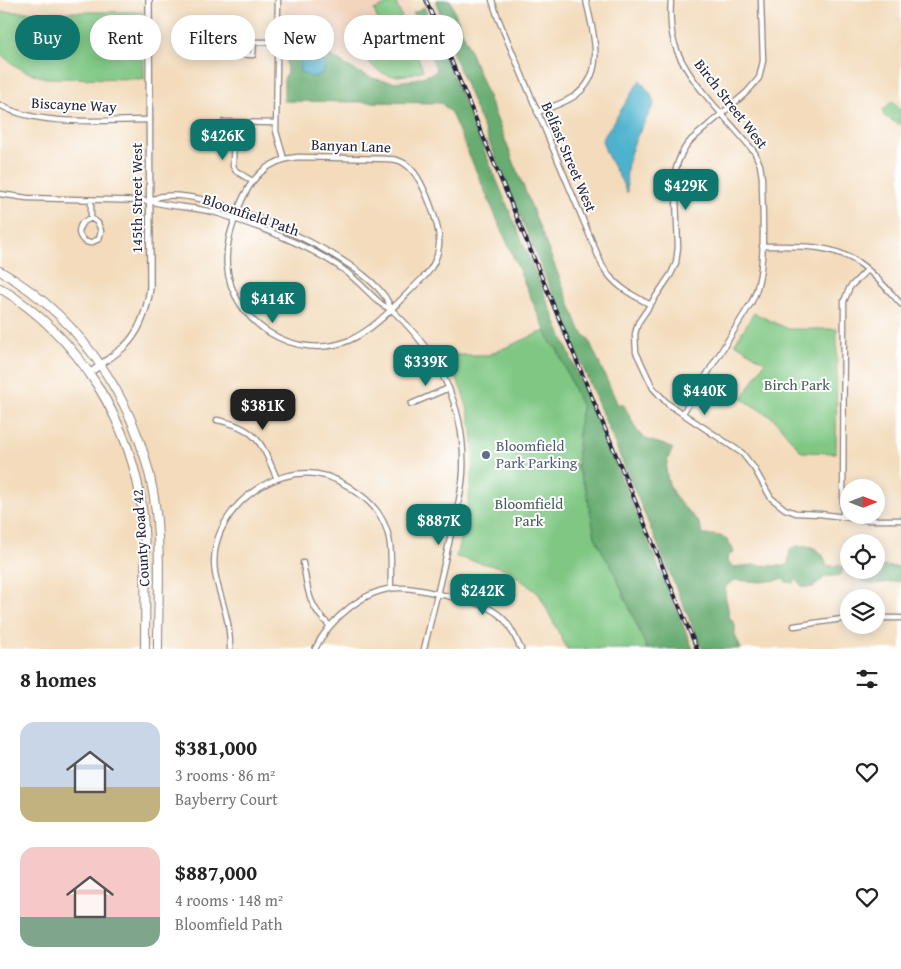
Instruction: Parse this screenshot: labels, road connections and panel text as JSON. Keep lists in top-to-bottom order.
{
  "streets": {
    "highway": ["County Road 42"],
    "street": [
      "Birch Street West",
      "Biscayne Way",
      "Banyan Lane",
      "Belfast Street West",
      "145th Street West",
      "Bloomfield Path"
    ]
  },
  "crossings": [
    ["Biscayne Way", "145th Street West"],
    ["Banyan Lane", "Bloomfield Path"],
    ["145th Street West", "Bloomfield Path"],
    ["145th Street West", "County Road 42"]
  ],
  "parks": ["Birch Park", "Bloomfield Park"],
  "places": ["Bloomfield Park Parking"],
  "north": "right",
  "page": {
    "chip": [
      "Buy",
      "Rent",
      "Filters",
      "New",
      "Apartment"
    ],
    "price": [
      "$426K",
      "$429K",
      "$414K",
      "$339K",
      "$440K",
      "$381K",
      "$887K",
      "$242K"
    ],
    "heading": "8 homes",
    "list": [
      {
        "name": "$381,000",
        "note": "3 rooms · 86 m² · Bayberry Court"
      },
      {
        "name": "$887,000",
        "note": "4 rooms · 148 m² · Bloomfield Path"
      }
    ]
  }
}
